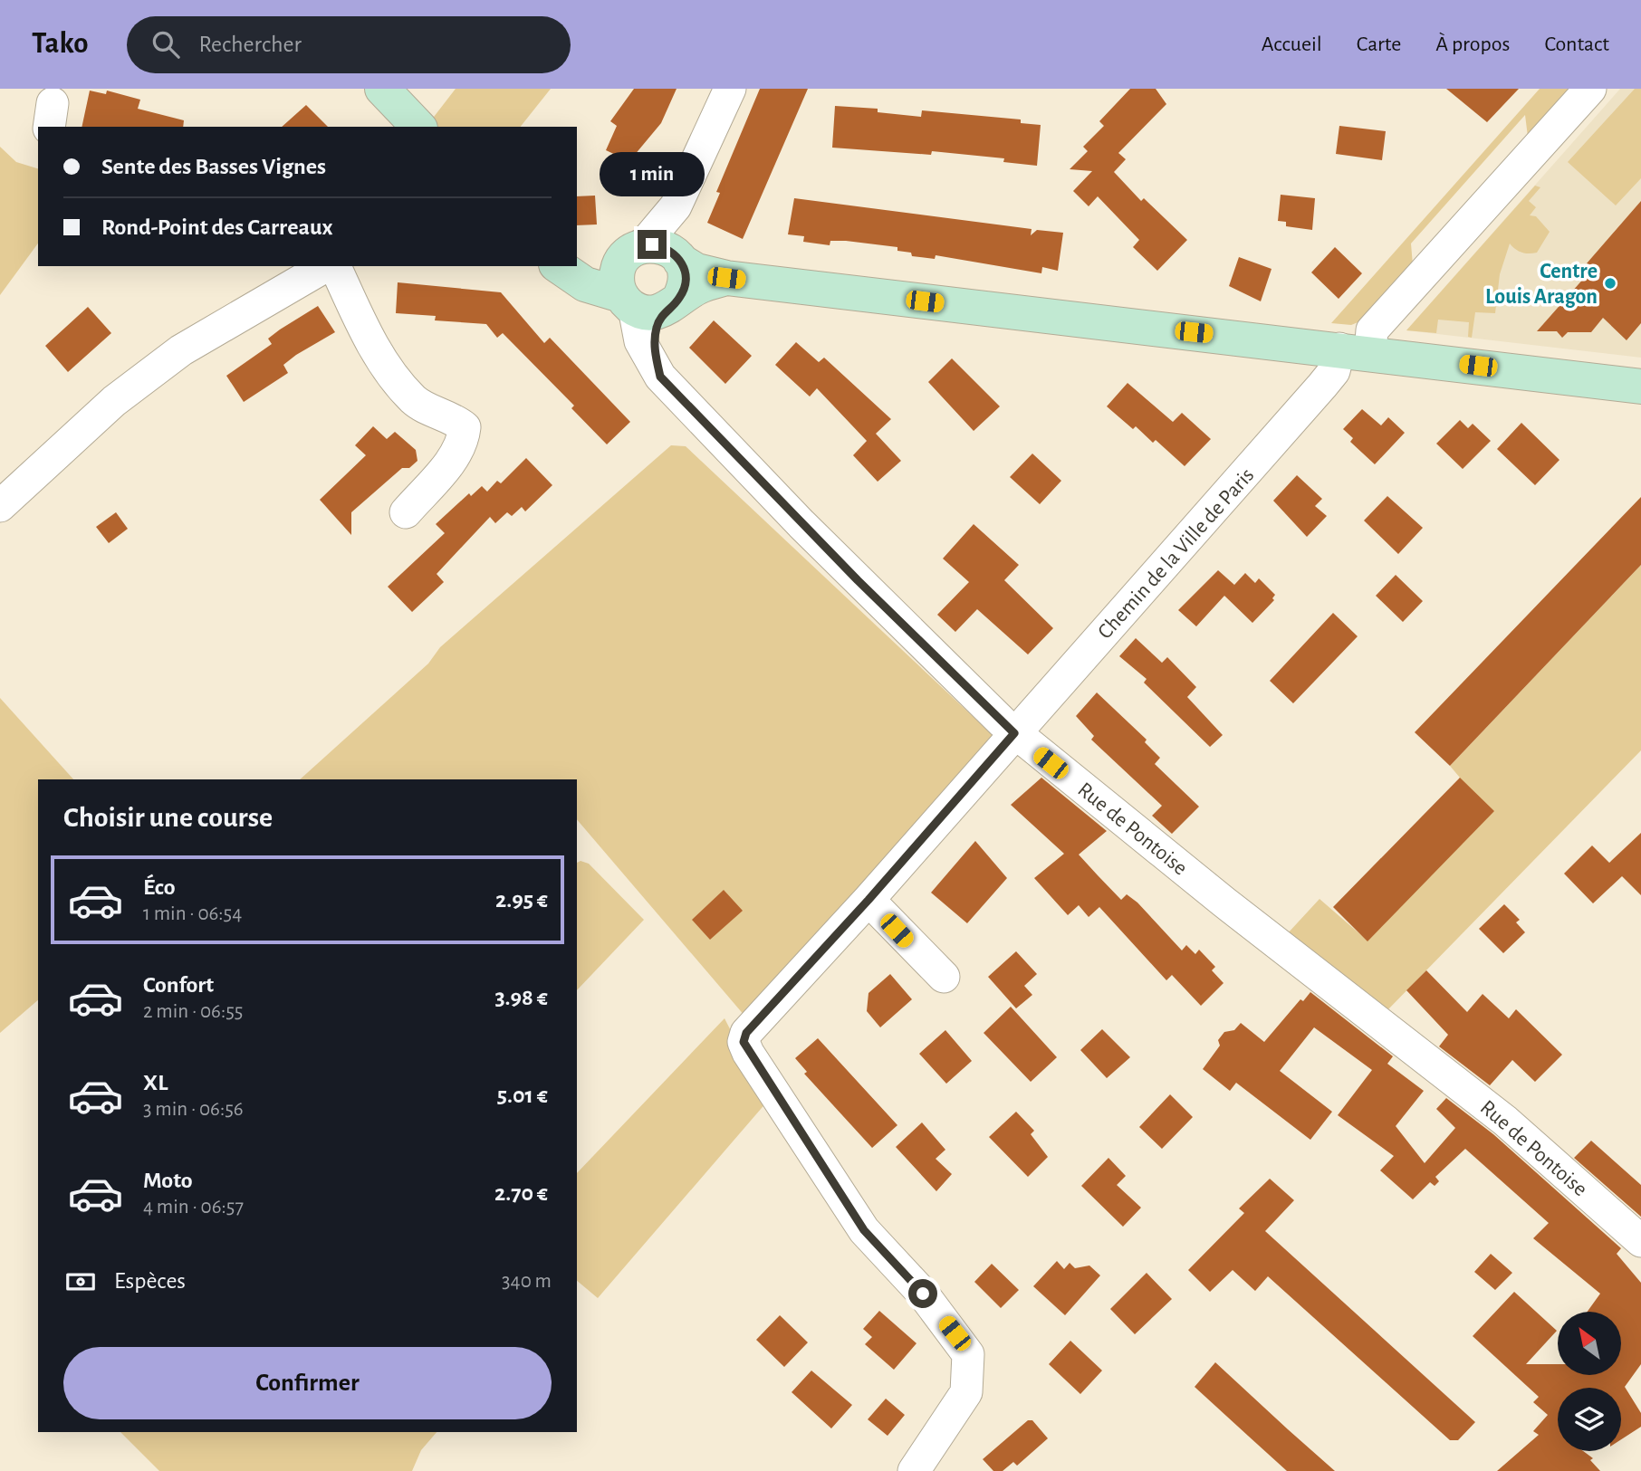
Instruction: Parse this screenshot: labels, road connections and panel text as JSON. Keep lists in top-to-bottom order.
{
  "streets": {
    "street": ["Chemin de la Ville de Paris", "Rue de Pontoise"]
  },
  "crossings": [
    ["Chemin de la Ville de Paris", "Rue de Pontoise"]
  ],
  "places": ["Centre Louis Aragon"],
  "north": "top left",
  "page": {
    "header": "Tako",
    "search": "Rechercher",
    "nav": [
      "Accueil",
      "Carte",
      "À propos",
      "Contact"
    ],
    "banner": ["Sente des Basses Vignes", "Rond-Point des Carreaux"],
    "bubble": "1 min",
    "heading": "Choisir une course",
    "list": [
      {
        "name": "Éco",
        "note": "1 min · 06:54",
        "value": "2.95 €"
      },
      {
        "name": "Confort",
        "note": "2 min · 06:55",
        "value": "3.98 €"
      },
      {
        "name": "XL",
        "note": "3 min · 06:56",
        "value": "5.01 €"
      },
      {
        "name": "Moto",
        "note": "4 min · 06:57",
        "value": "2.70 €"
      }
    ],
    "pay": ["Espèces", "340 m"],
    "buttons": "Confirmer"
  }
}
